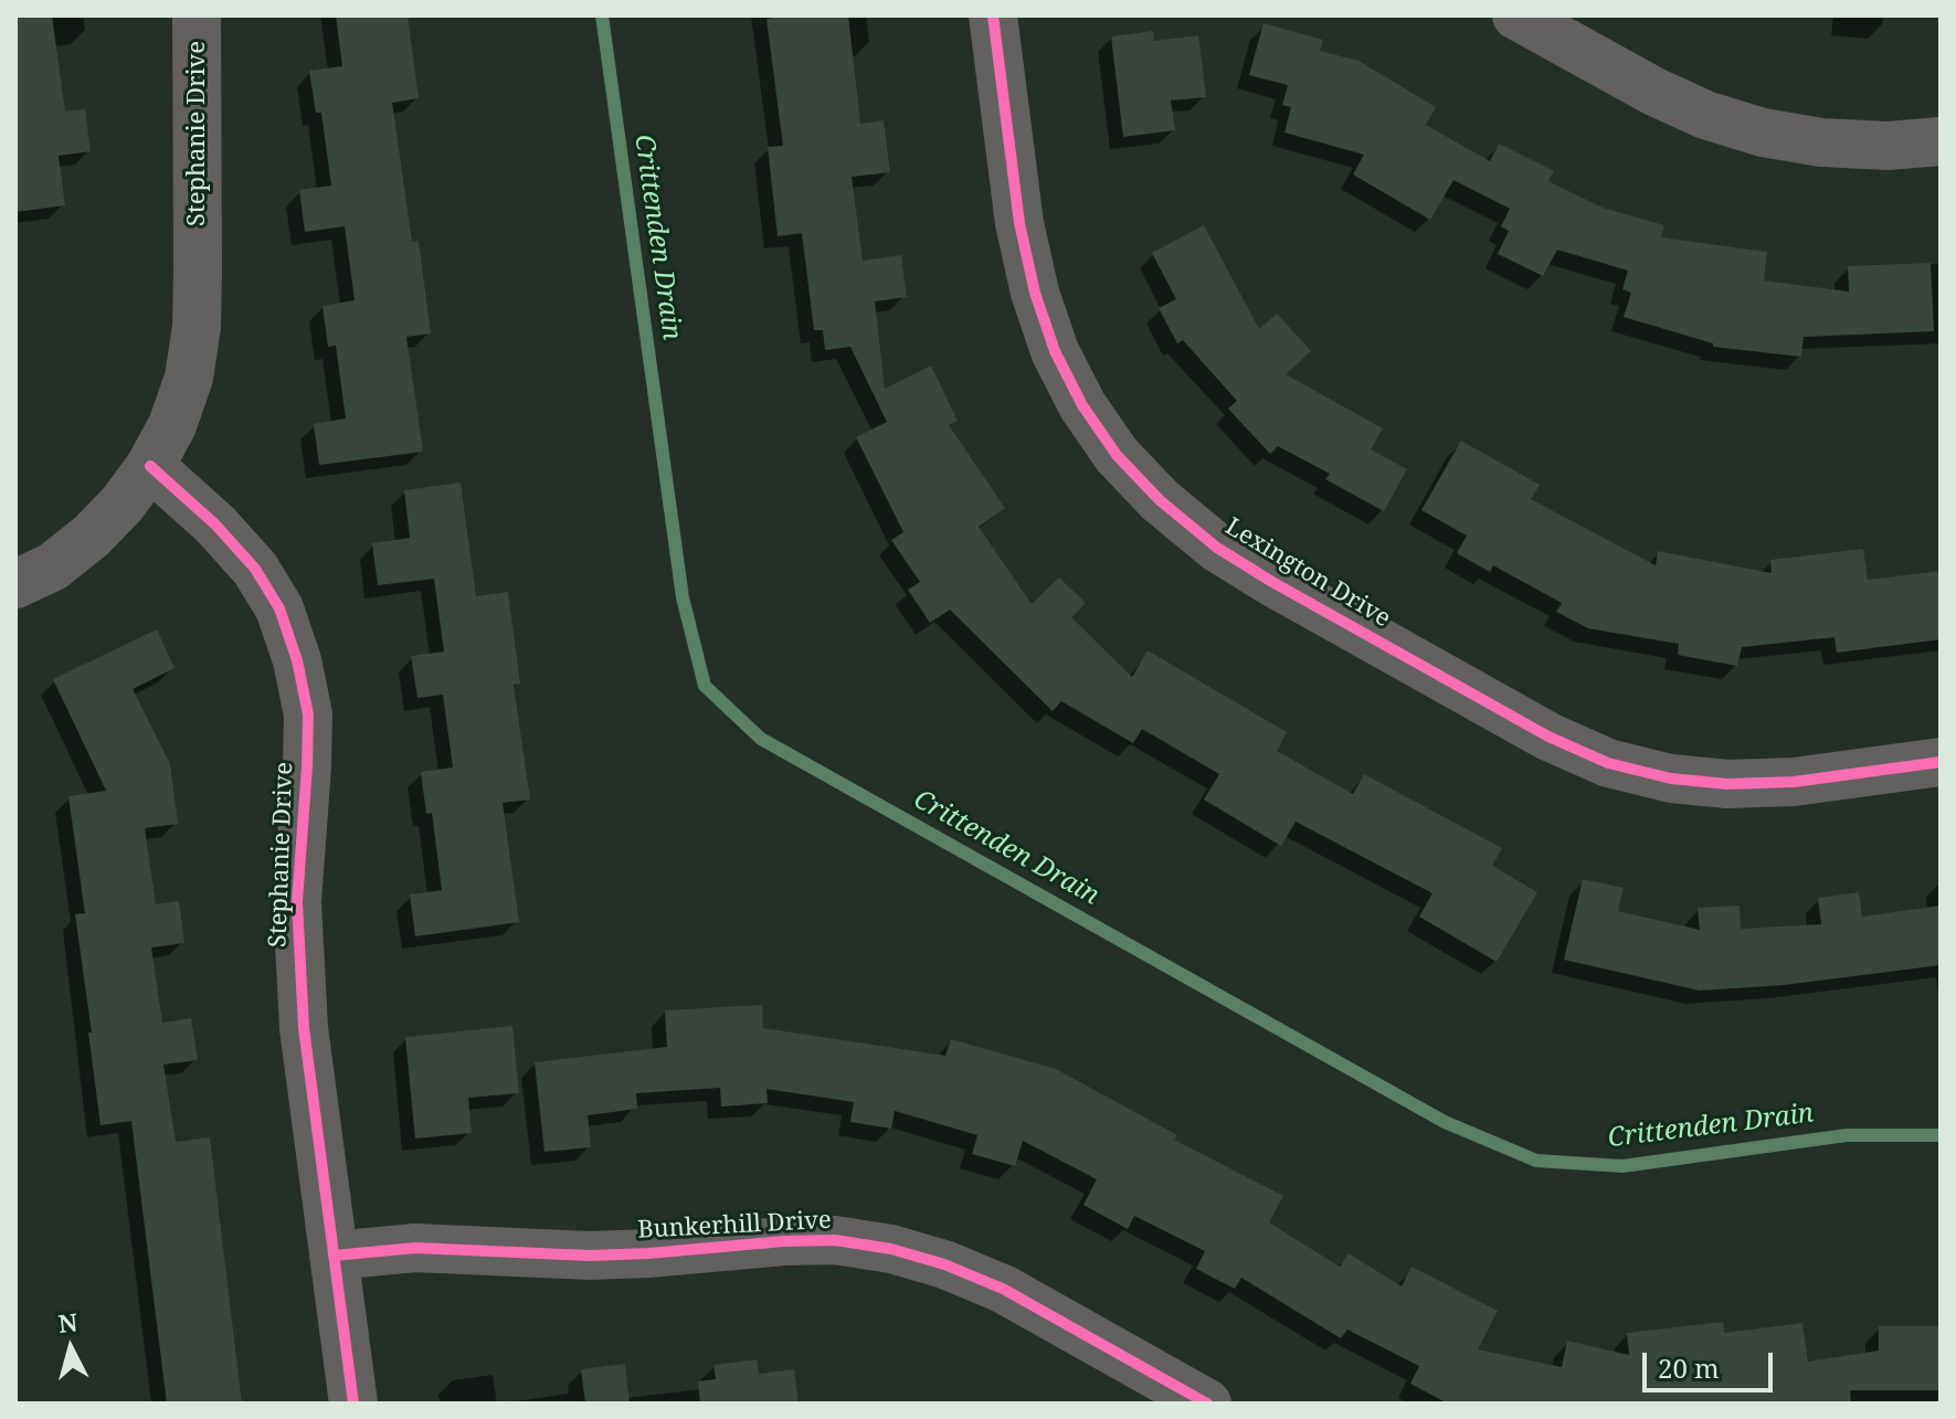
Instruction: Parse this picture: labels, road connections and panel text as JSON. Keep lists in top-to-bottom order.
{
  "streets": {
    "street": ["Stephanie Drive", "Lexington Drive", "Bunkerhill Drive"]
  },
  "crossings": [
    ["Stephanie Drive", "Bunkerhill Drive"]
  ],
  "water": ["Crittenden Drain"],
  "scale_bar": "20 m",
  "north": "top"
}
